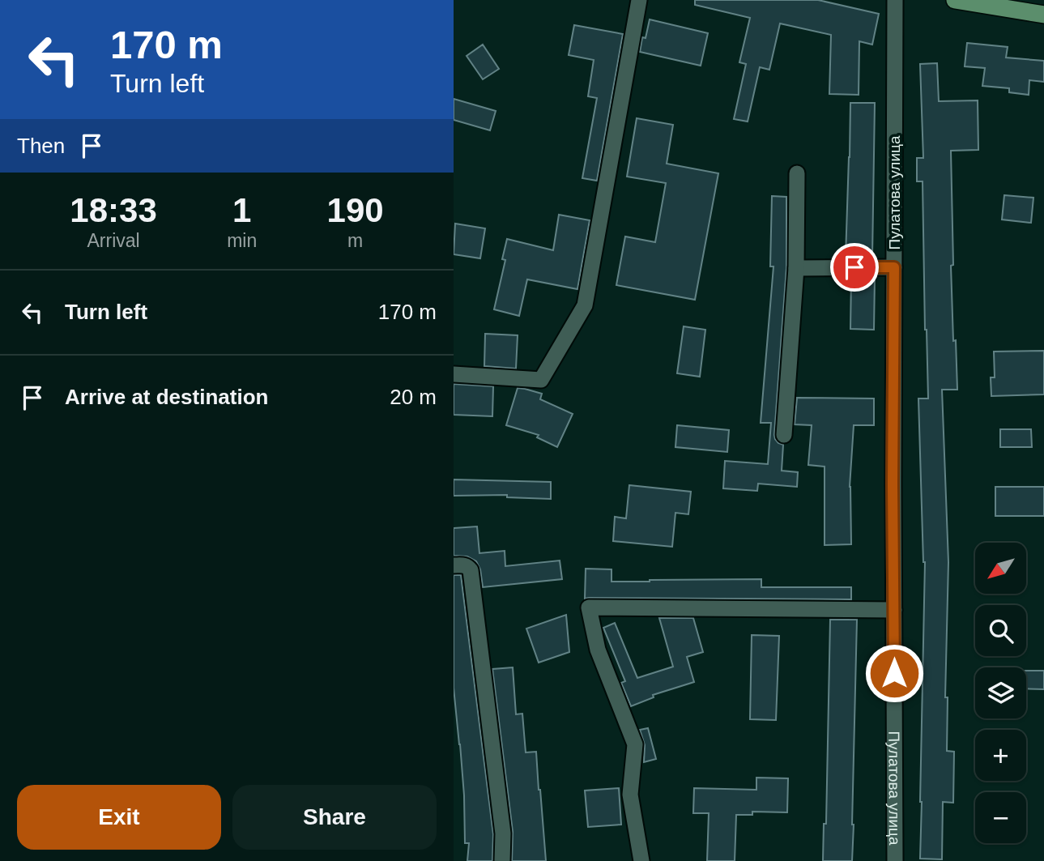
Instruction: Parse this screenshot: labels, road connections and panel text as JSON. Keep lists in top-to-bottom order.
{
  "streets": {
    "street": ["Пулатова улица"]
  },
  "north": "bottom left",
  "page": {
    "turn": ["170 m", "Turn left"],
    "then": "Then",
    "eta": [
      "18:33",
      "Arrival",
      "1",
      "min",
      "190",
      "m"
    ],
    "list": [
      {
        "name": "Turn left",
        "value": "170 m"
      },
      {
        "name": "Arrive at destination",
        "value": "20 m"
      }
    ],
    "map_buttons": ["+", "−"],
    "buttons": ["Exit", "Share"]
  }
}
